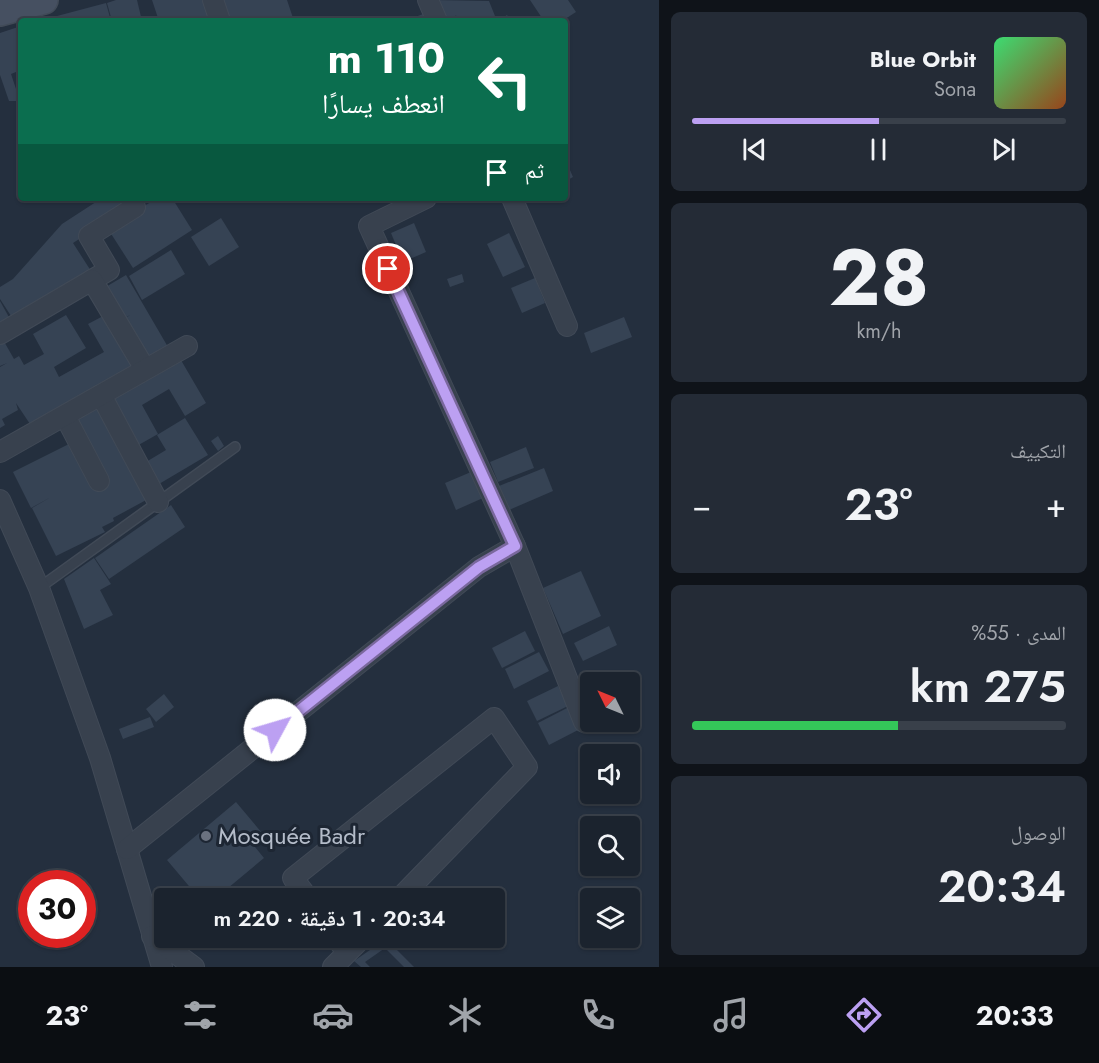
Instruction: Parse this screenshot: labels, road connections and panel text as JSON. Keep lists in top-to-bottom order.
{
  "places": ["Mosquée Badr"],
  "north": "top left",
  "page": {
    "turn": ["110 m", "انعطف يسارًا"],
    "song": ["Blue Orbit", "Sona"],
    "then": "ثم",
    "tile": [
      ["28", "km/h"],
      "التكييف",
      ["المدى · 55%", "275 km"],
      ["الوصول", "20:34"]
    ],
    "heat": ["−", "23°", "+"],
    "limit": "30",
    "trip": "20:34 · 1 دقيقة · 220 m",
    "tabs": ["20:33", "23°"]
  }
}
